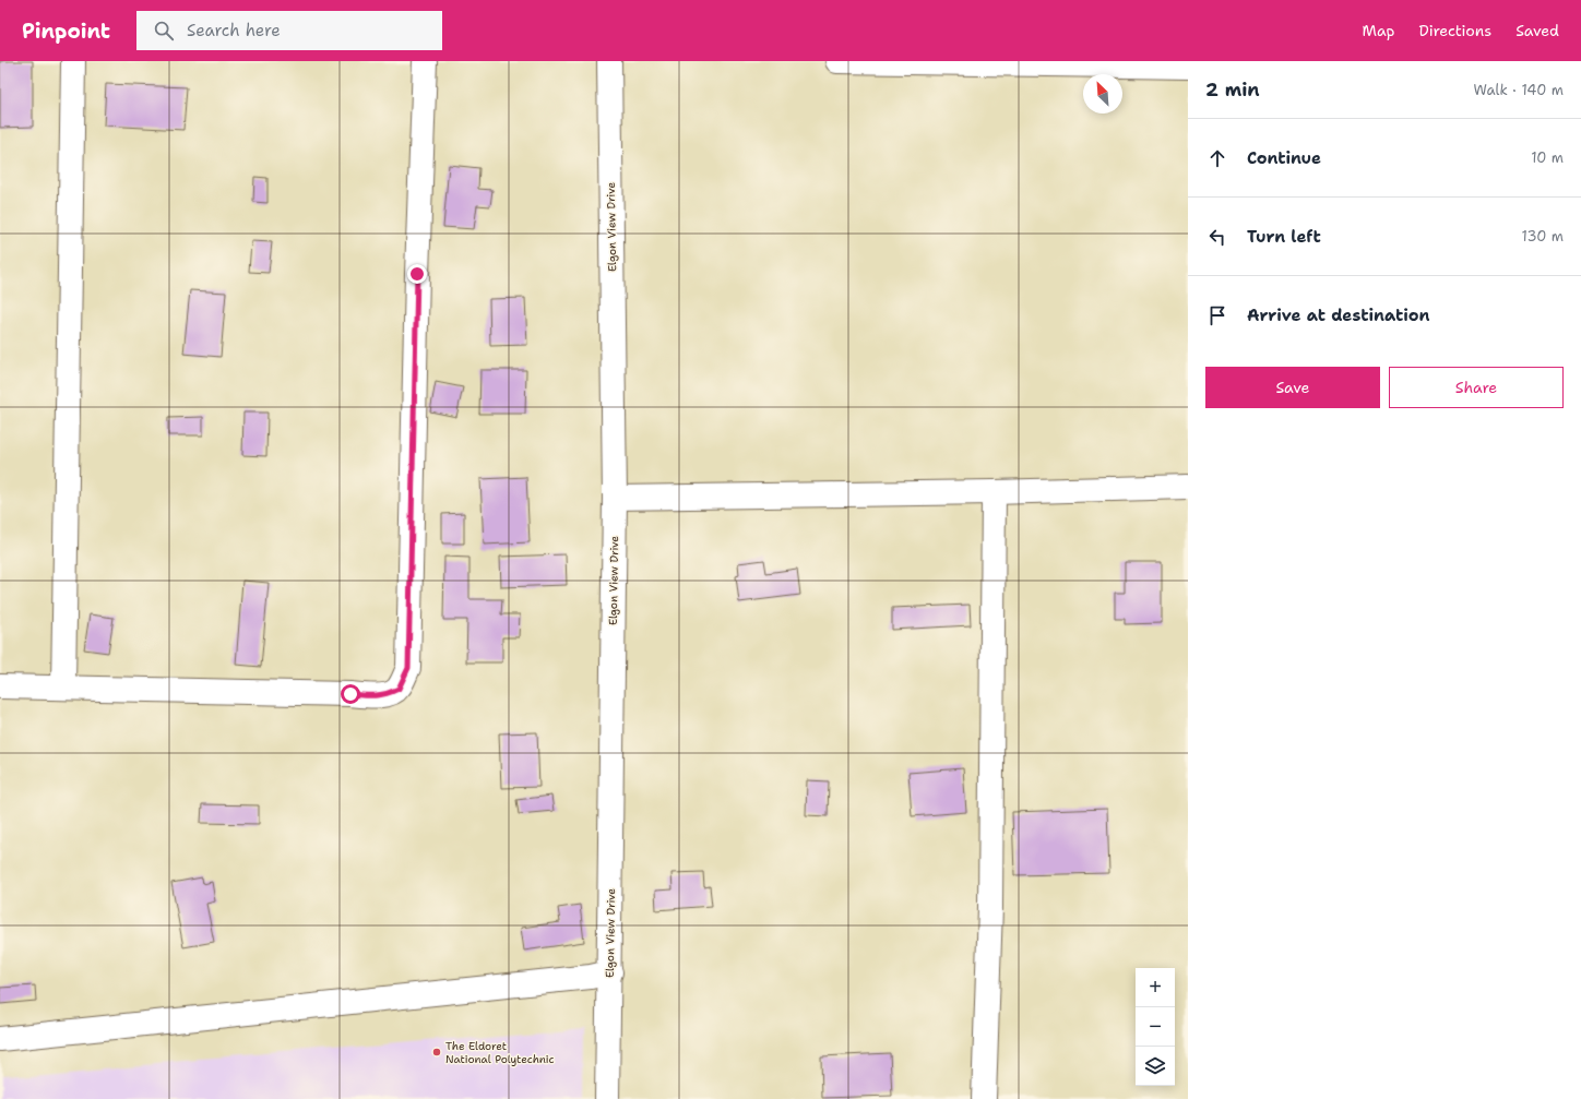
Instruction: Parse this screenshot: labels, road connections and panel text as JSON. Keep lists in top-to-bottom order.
{
  "streets": {
    "street": ["Elgon View Drive"]
  },
  "places": ["The Eldoret National Polytechnic"],
  "north": "top left",
  "page": {
    "header": "Pinpoint",
    "search": "Search here",
    "nav": ["Map", "Directions", "Saved"],
    "heading": ["2 min", "Walk · 140 m"],
    "list": [
      ["Continue", "10 m"],
      ["Turn left", "130 m"],
      "Arrive at destination"
    ],
    "buttons": ["Save", "Share"],
    "map_buttons": ["+", "−"]
  }
}
